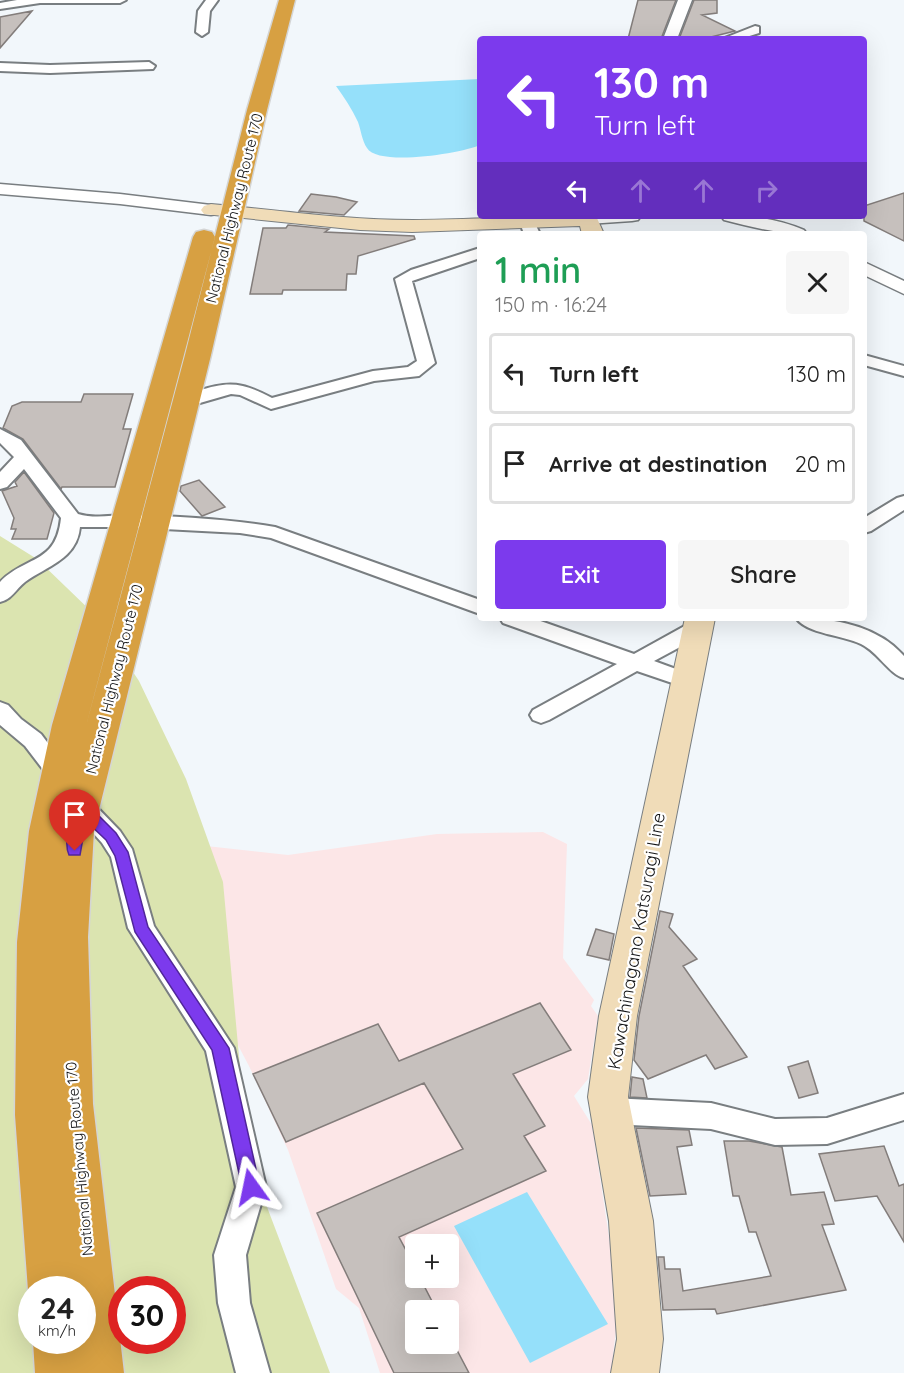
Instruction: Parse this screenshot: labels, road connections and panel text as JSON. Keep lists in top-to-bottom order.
{
  "streets": {
    "highway": ["National Highway Route 170"],
    "main road": ["Kawachinagano Katsuragi Line"]
  },
  "page": {
    "turn": ["130 m", "Turn left"],
    "heading": ["1 min", "150 m · 16:24"],
    "list": [
      {
        "name": "Turn left",
        "value": "130 m"
      },
      {
        "name": "Arrive at destination",
        "value": "20 m"
      }
    ],
    "buttons": ["Exit", "Share"],
    "map_buttons": ["+", "−"],
    "speed": "24 km/h",
    "limit": "30"
  }
}
